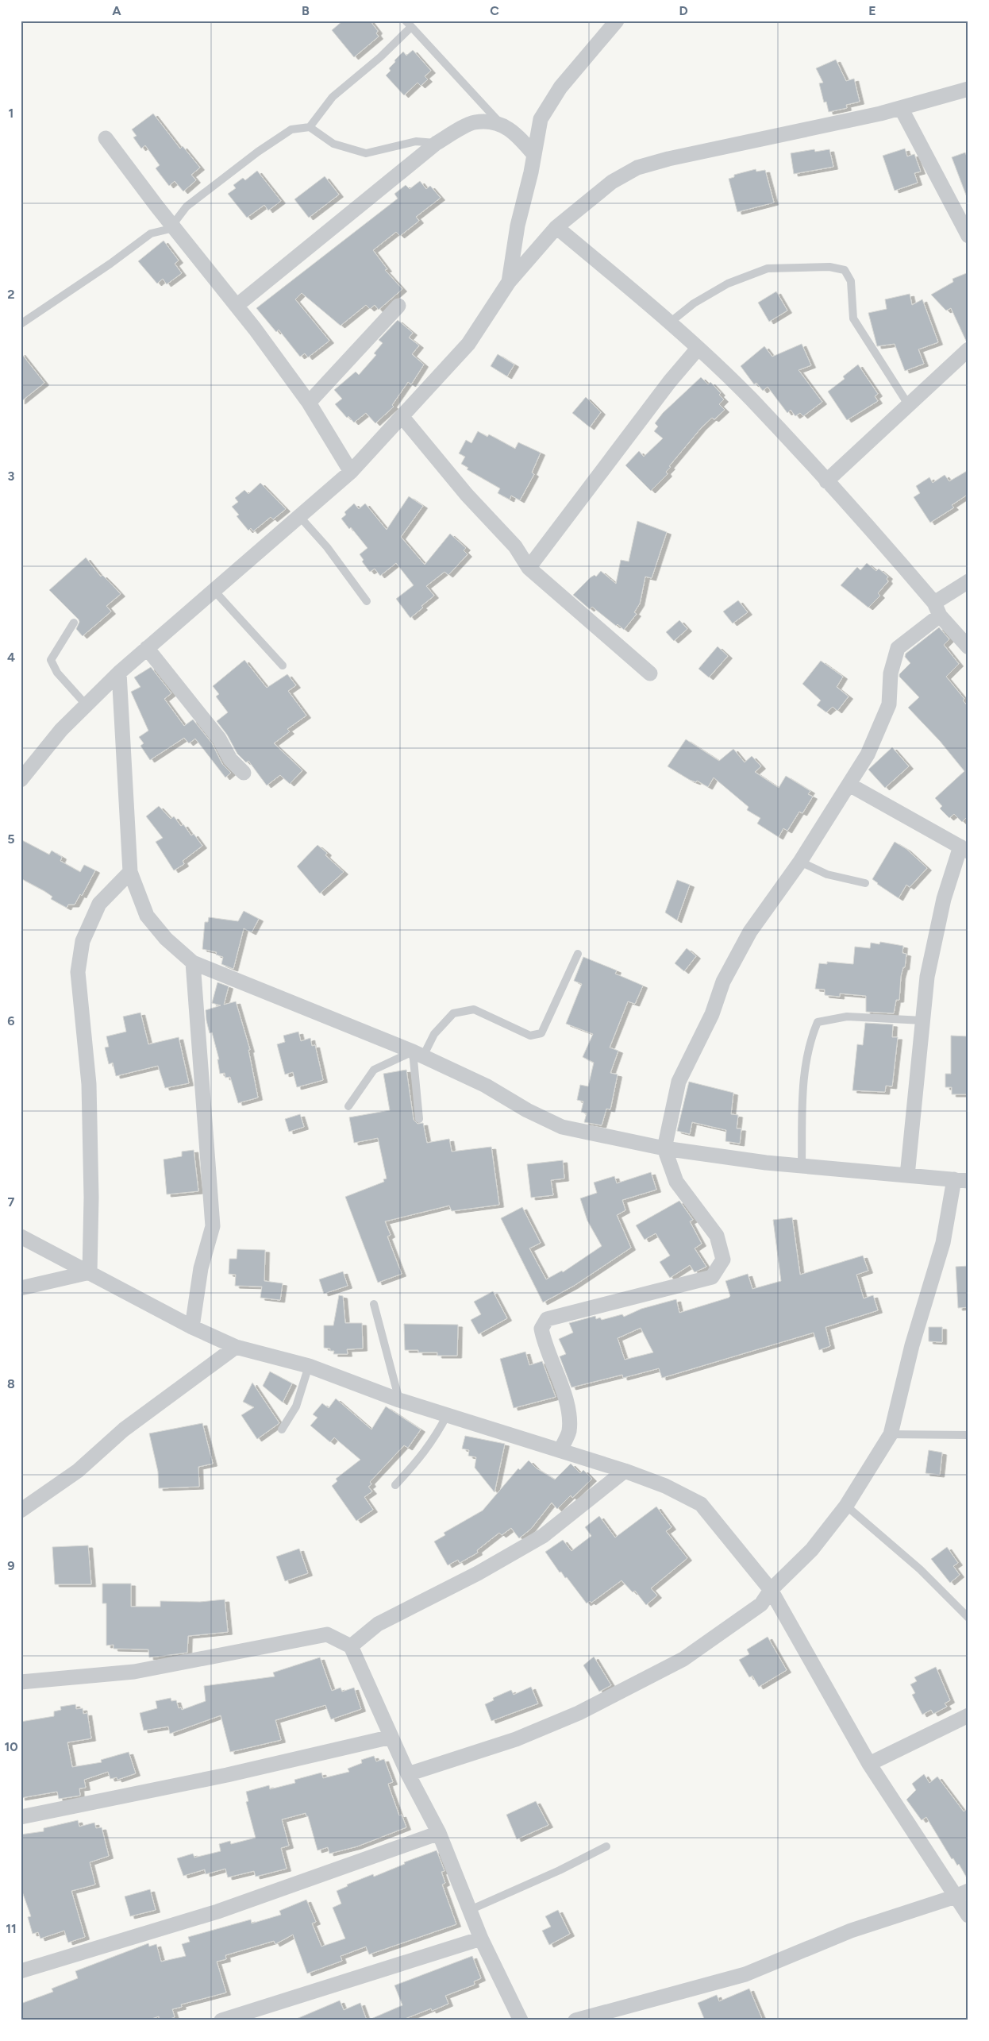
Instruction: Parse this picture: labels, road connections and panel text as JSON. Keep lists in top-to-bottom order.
{
  "grid": {
    "columns": [
      "A",
      "B",
      "C",
      "D",
      "E"
    ],
    "rows": [
      "1",
      "2",
      "3",
      "4",
      "5",
      "6",
      "7",
      "8",
      "9",
      "10",
      "11"
    ]
  }
}
